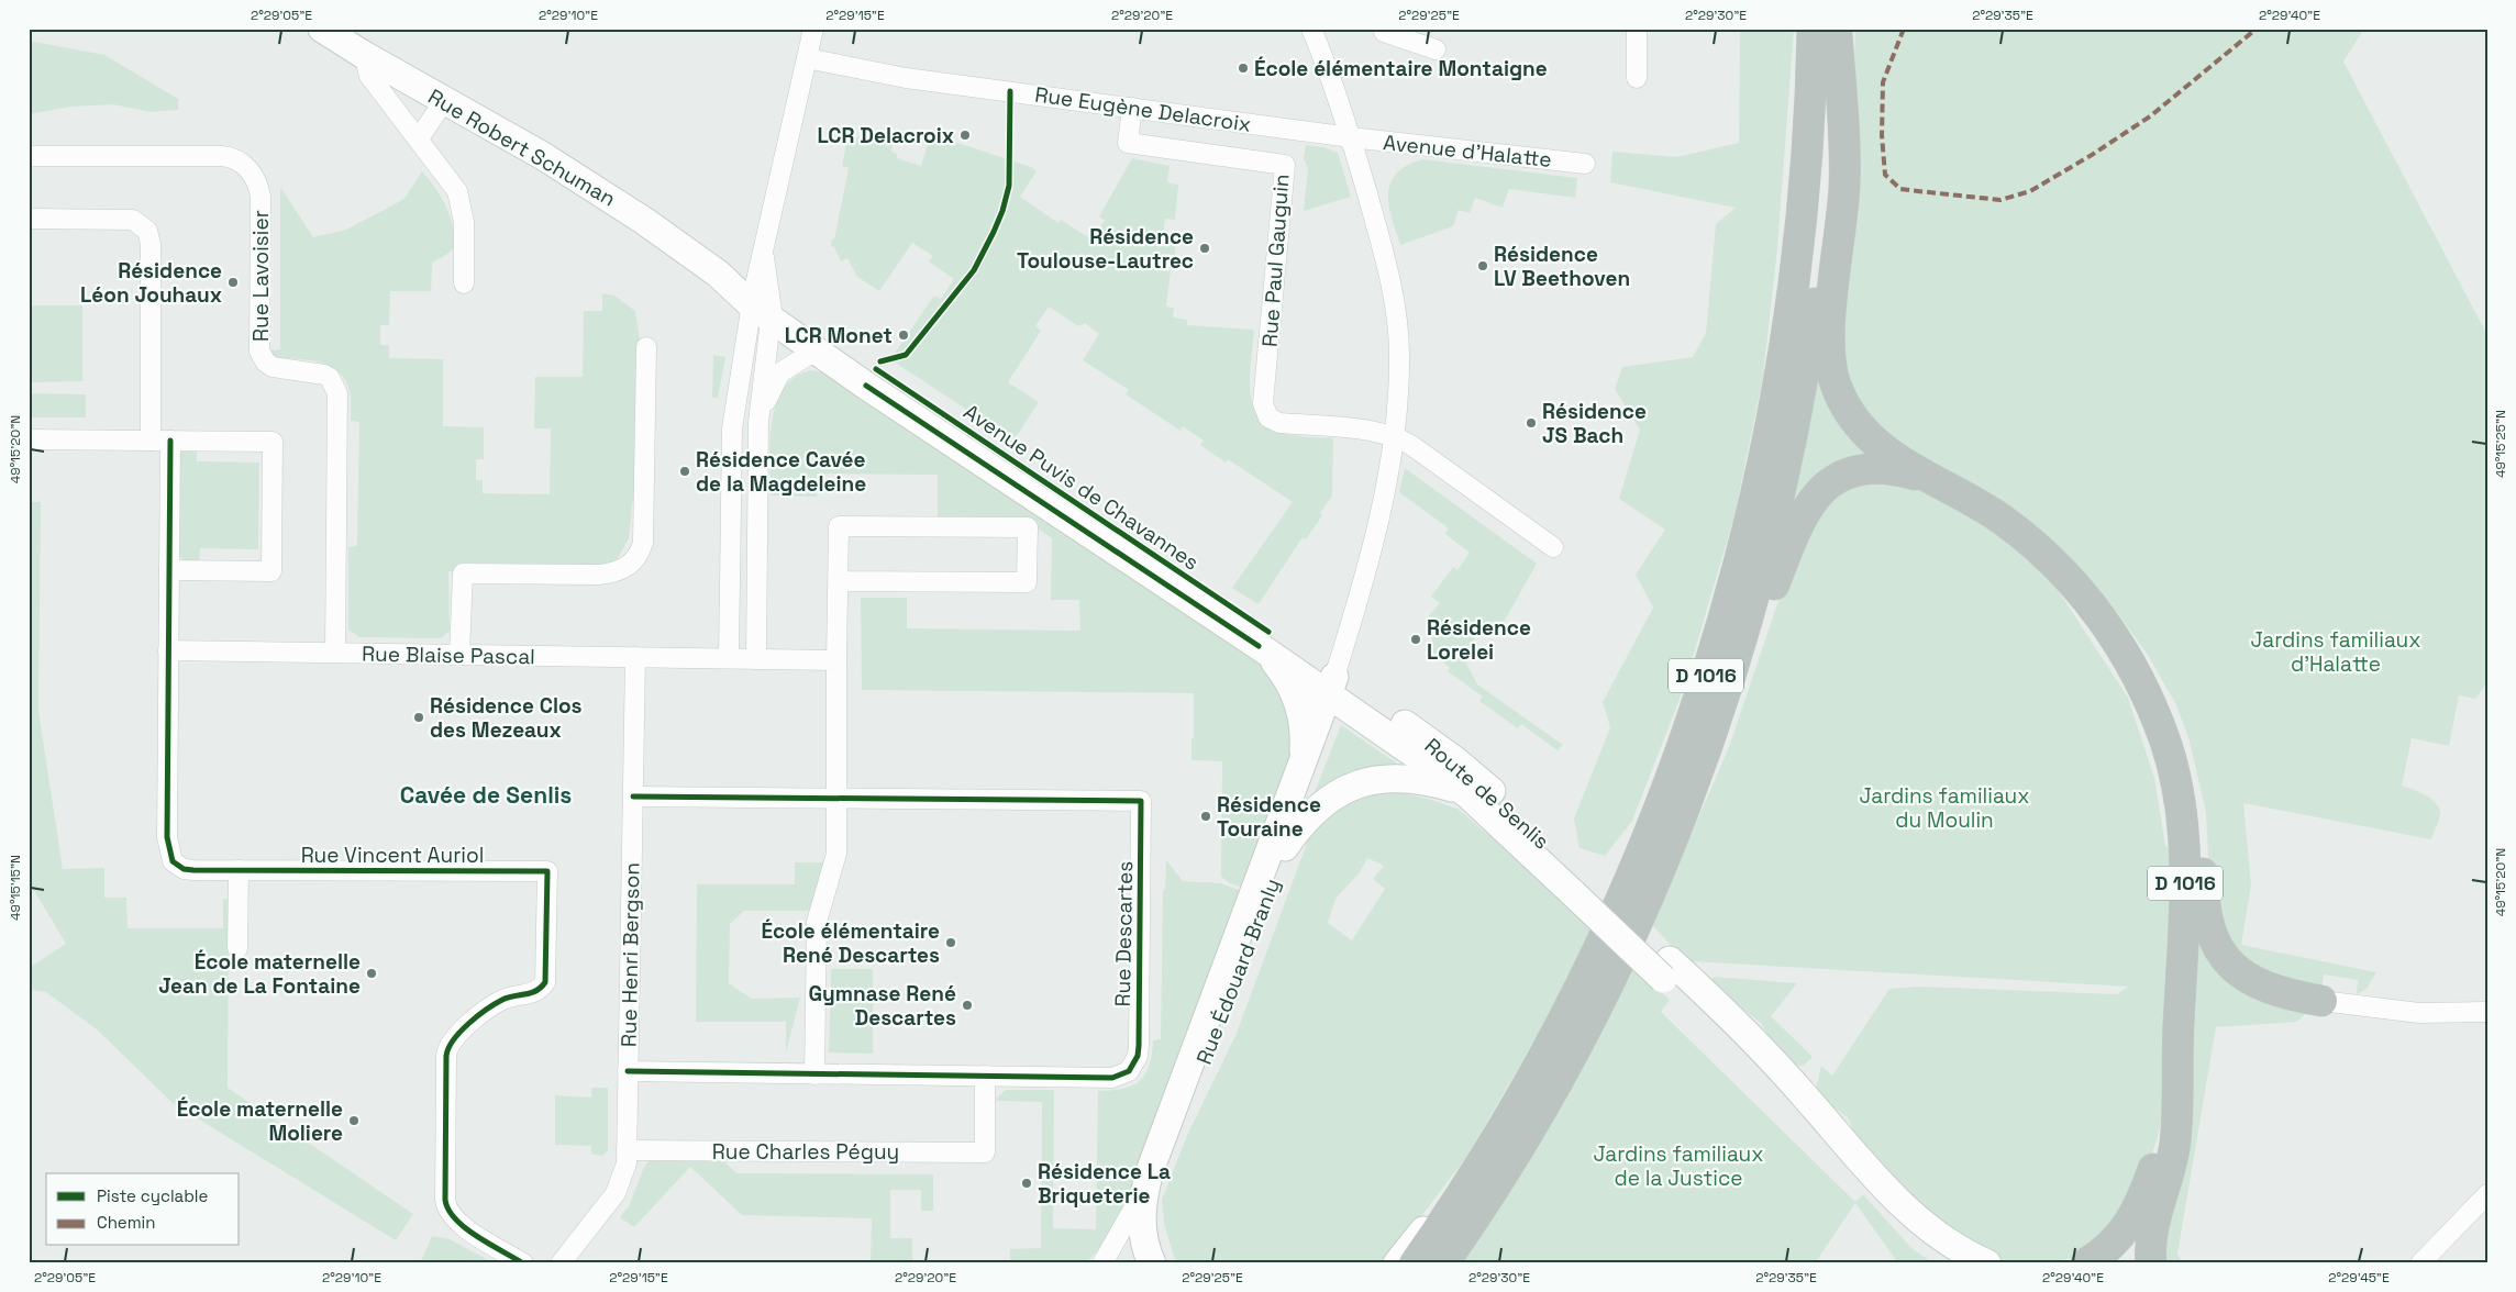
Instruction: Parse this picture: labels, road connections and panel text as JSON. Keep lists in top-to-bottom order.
{
  "streets": {
    "highway": ["D 1016"],
    "main road": [
      "Rue Robert Schuman",
      "Avenue Puvis de Chavannes",
      "Route de Senlis",
      "Rue Édouard Branly"
    ],
    "street": [
      "Rue Eugène Delacroix",
      "Avenue d'Halatte",
      "Rue Paul Gauguin",
      "Rue Lavoisier",
      "Rue Blaise Pascal",
      "Rue Vincent Auriol",
      "Rue Descartes",
      "Rue Henri Bergson",
      "Rue Charles Péguy"
    ]
  },
  "crossings": [
    ["Rue Eugène Delacroix", "Avenue d'Halatte"],
    ["Rue Eugène Delacroix", "Rue Paul Gauguin"],
    ["Rue Robert Schuman", "Avenue Puvis de Chavannes"],
    ["Rue Lavoisier", "Rue Blaise Pascal"],
    ["Avenue Puvis de Chavannes", "Route de Senlis"],
    ["Avenue Puvis de Chavannes", "Rue Édouard Branly"],
    ["Rue Blaise Pascal", "Rue Vincent Auriol"],
    ["Rue Blaise Pascal", "Rue Henri Bergson"],
    ["Route de Senlis", "Rue Édouard Branly"],
    ["Rue Descartes", "Rue Henri Bergson"],
    ["Rue Descartes", "Rue Charles Péguy"],
    ["Rue Henri Bergson", "Rue Charles Péguy"]
  ],
  "districts": ["Cavée de Senlis"],
  "parks": ["Jardins familiaux d’Halatte", "Jardins familiaux du Moulin", "Jardins familiaux de la Justice"],
  "places": [
    "École élémentaire Montaigne",
    "LCR Delacroix",
    "Résidence Toulouse-Lautrec",
    "Résidence LV Beethoven",
    "Résidence Léon Jouhaux",
    "LCR Monet",
    "Résidence JS Bach",
    "Résidence Cavée de la Magdeleine",
    "Résidence Lorelei",
    "Résidence Clos des Mezeaux",
    "Résidence Touraine",
    "École élémentaire René Descartes",
    "École maternelle Jean de La Fontaine",
    "Gymnase René Descartes",
    "École maternelle Moliere",
    "Résidence La Briqueterie"
  ],
  "legend": ["Piste cyclable", "Chemin"],
  "coordinates": [
    "2°29'05\"E",
    "2°29'10\"E",
    "2°29'15\"E",
    "2°29'20\"E",
    "2°29'25\"E",
    "2°29'30\"E",
    "2°29'35\"E",
    "2°29'40\"E",
    "49°15'25\"N",
    "49°15'20\"N",
    "49°15'15\"N",
    "2°29'45\"E"
  ]
}
